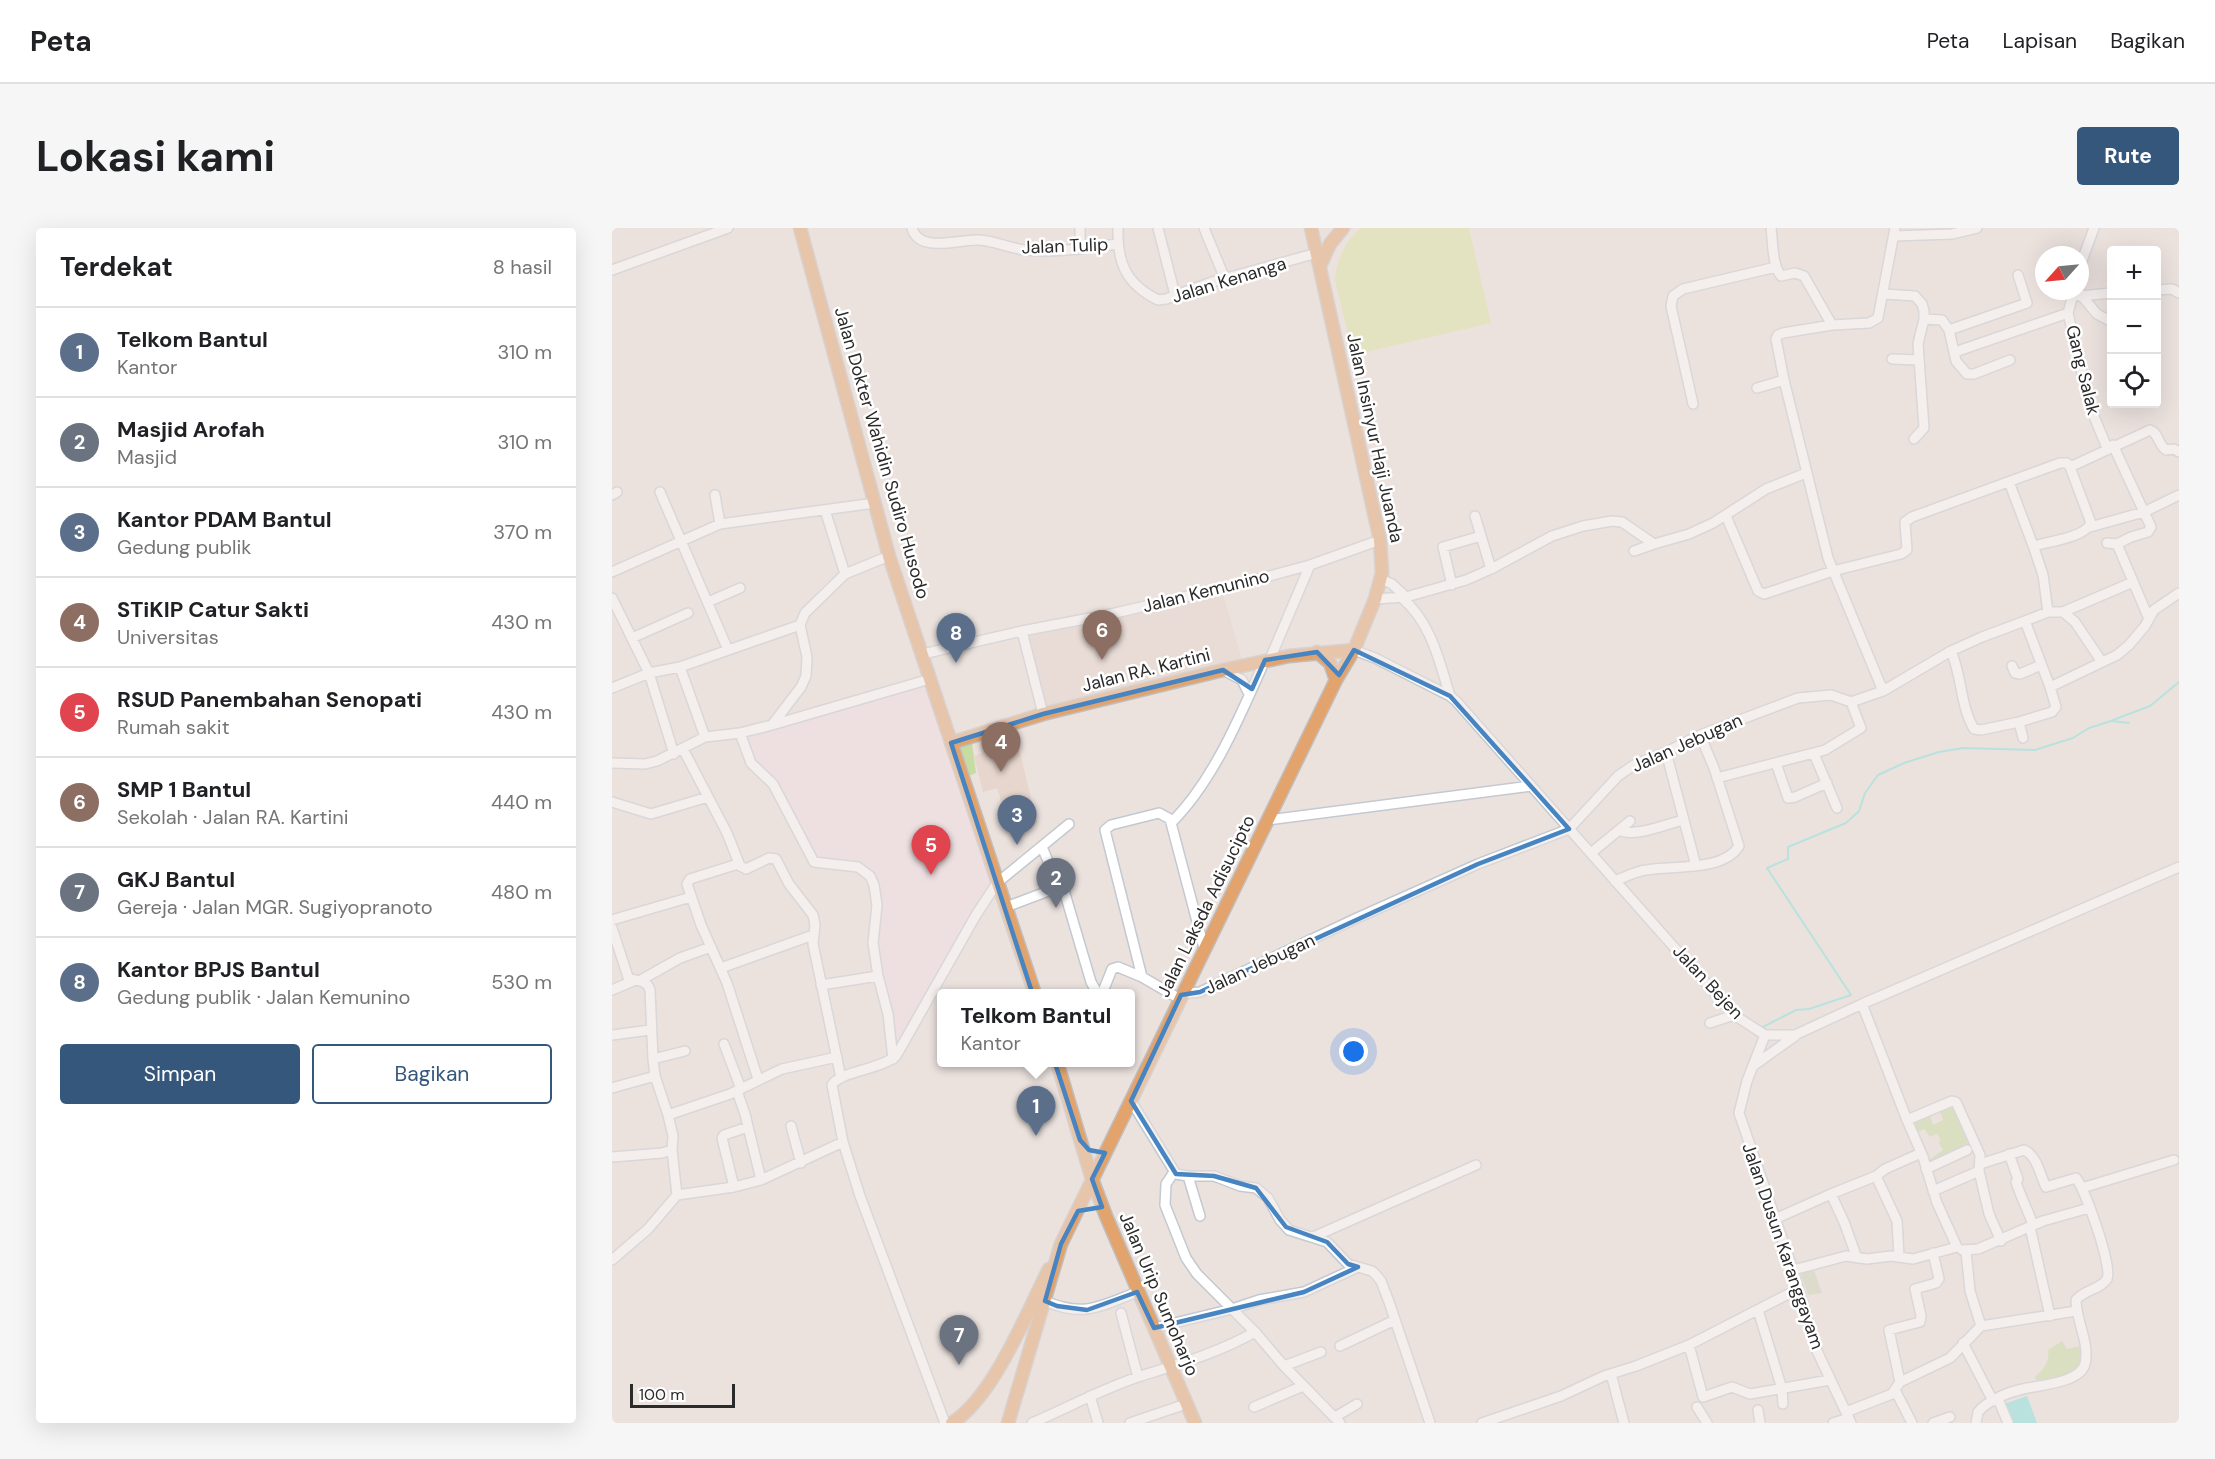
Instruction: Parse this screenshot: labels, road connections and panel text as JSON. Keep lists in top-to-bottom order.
{
  "streets": {
    "main road": [
      "Jalan Insinyur Haji Juanda",
      "Jalan Dokter Wahidin Sudiro Husodo",
      "Jalan RA. Kartini",
      "Jalan Laksda Adisucipto",
      "Jalan Urip Sumoharjo"
    ],
    "street": [
      "Jalan Tulip",
      "Jalan Kenanga",
      "Gang Salak",
      "Jalan Kemunino",
      "Jalan Jebugan",
      "Jalan Bejen",
      "Jalan Dusun Karanggayam"
    ]
  },
  "crossings": [
    ["Jalan Tulip", "Jalan Kenanga"],
    ["Jalan Kenanga", "Jalan Insinyur Haji Juanda"],
    ["Jalan Insinyur Haji Juanda", "Jalan Kemunino"],
    ["Jalan Insinyur Haji Juanda", "Jalan RA. Kartini"],
    ["Jalan Insinyur Haji Juanda", "Jalan Laksda Adisucipto"],
    ["Jalan Insinyur Haji Juanda", "Jalan Bejen"],
    ["Jalan Dokter Wahidin Sudiro Husodo", "Jalan Kemunino"],
    ["Jalan Dokter Wahidin Sudiro Husodo", "Jalan RA. Kartini"],
    ["Jalan RA. Kartini", "Jalan Laksda Adisucipto"],
    ["Jalan RA. Kartini", "Jalan Bejen"],
    ["Jalan Jebugan", "Jalan Laksda Adisucipto"],
    ["Jalan Jebugan", "Jalan Bejen"],
    ["Jalan Laksda Adisucipto", "Jalan Bejen"],
    ["Jalan Laksda Adisucipto", "Jalan Urip Sumoharjo"],
    ["Jalan Bejen", "Jalan Dusun Karanggayam"]
  ],
  "scale_bar": "100 m",
  "north": "bottom left",
  "page": {
    "header": "Peta",
    "nav": ["Peta", "Lapisan", "Bagikan"],
    "buttons": [
      "Rute",
      ["Simpan", "Bagikan"]
    ],
    "title": "Lokasi kami",
    "heading": ["Terdekat", "8 hasil"],
    "map_buttons": ["+", "−"],
    "list": [
      {
        "mark": "1",
        "name": "Telkom Bantul",
        "note": "Kantor",
        "value": "310 m"
      },
      {
        "mark": "2",
        "name": "Masjid Arofah",
        "note": "Masjid",
        "value": "310 m"
      },
      {
        "mark": "3",
        "name": "Kantor PDAM Bantul",
        "note": "Gedung publik",
        "value": "370 m"
      },
      {
        "mark": "4",
        "name": "STiKIP Catur Sakti",
        "note": "Universitas",
        "value": "430 m"
      },
      {
        "mark": "5",
        "name": "RSUD Panembahan Senopati",
        "note": "Rumah sakit",
        "value": "430 m"
      },
      {
        "mark": "6",
        "name": "SMP 1 Bantul",
        "note": "Sekolah · Jalan RA. Kartini",
        "value": "440 m"
      },
      {
        "mark": "7",
        "name": "GKJ Bantul",
        "note": "Gereja · Jalan MGR. Sugiyopranoto",
        "value": "480 m"
      },
      {
        "mark": "8",
        "name": "Kantor BPJS Bantul",
        "note": "Gedung publik · Jalan Kemunino",
        "value": "530 m"
      }
    ],
    "pins": [
      "6",
      "8",
      "4",
      "3",
      "5",
      "2",
      "1",
      "7"
    ],
    "popup": ["Telkom Bantul", "Kantor"],
    "scale": "100 m"
  }
}
